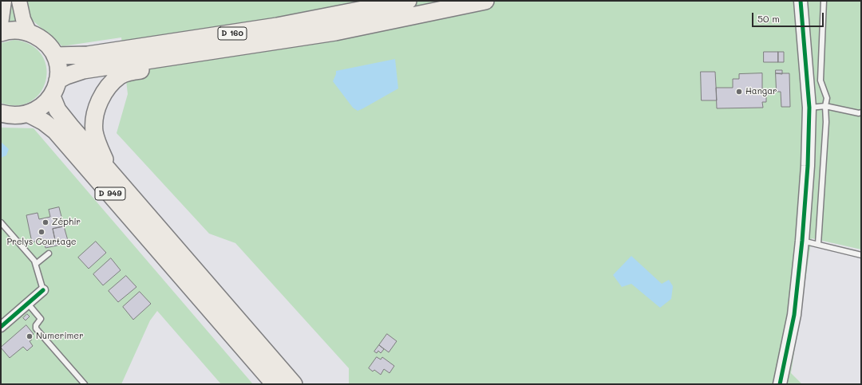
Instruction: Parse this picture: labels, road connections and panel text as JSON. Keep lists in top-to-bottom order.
{
  "streets": {
    "highway": ["D 160", "D 949"]
  },
  "places": [
    "Hangar",
    "Zéphir",
    "Prelys Courtage",
    "Numerimer"
  ],
  "scale_bar": "50 m"
}
